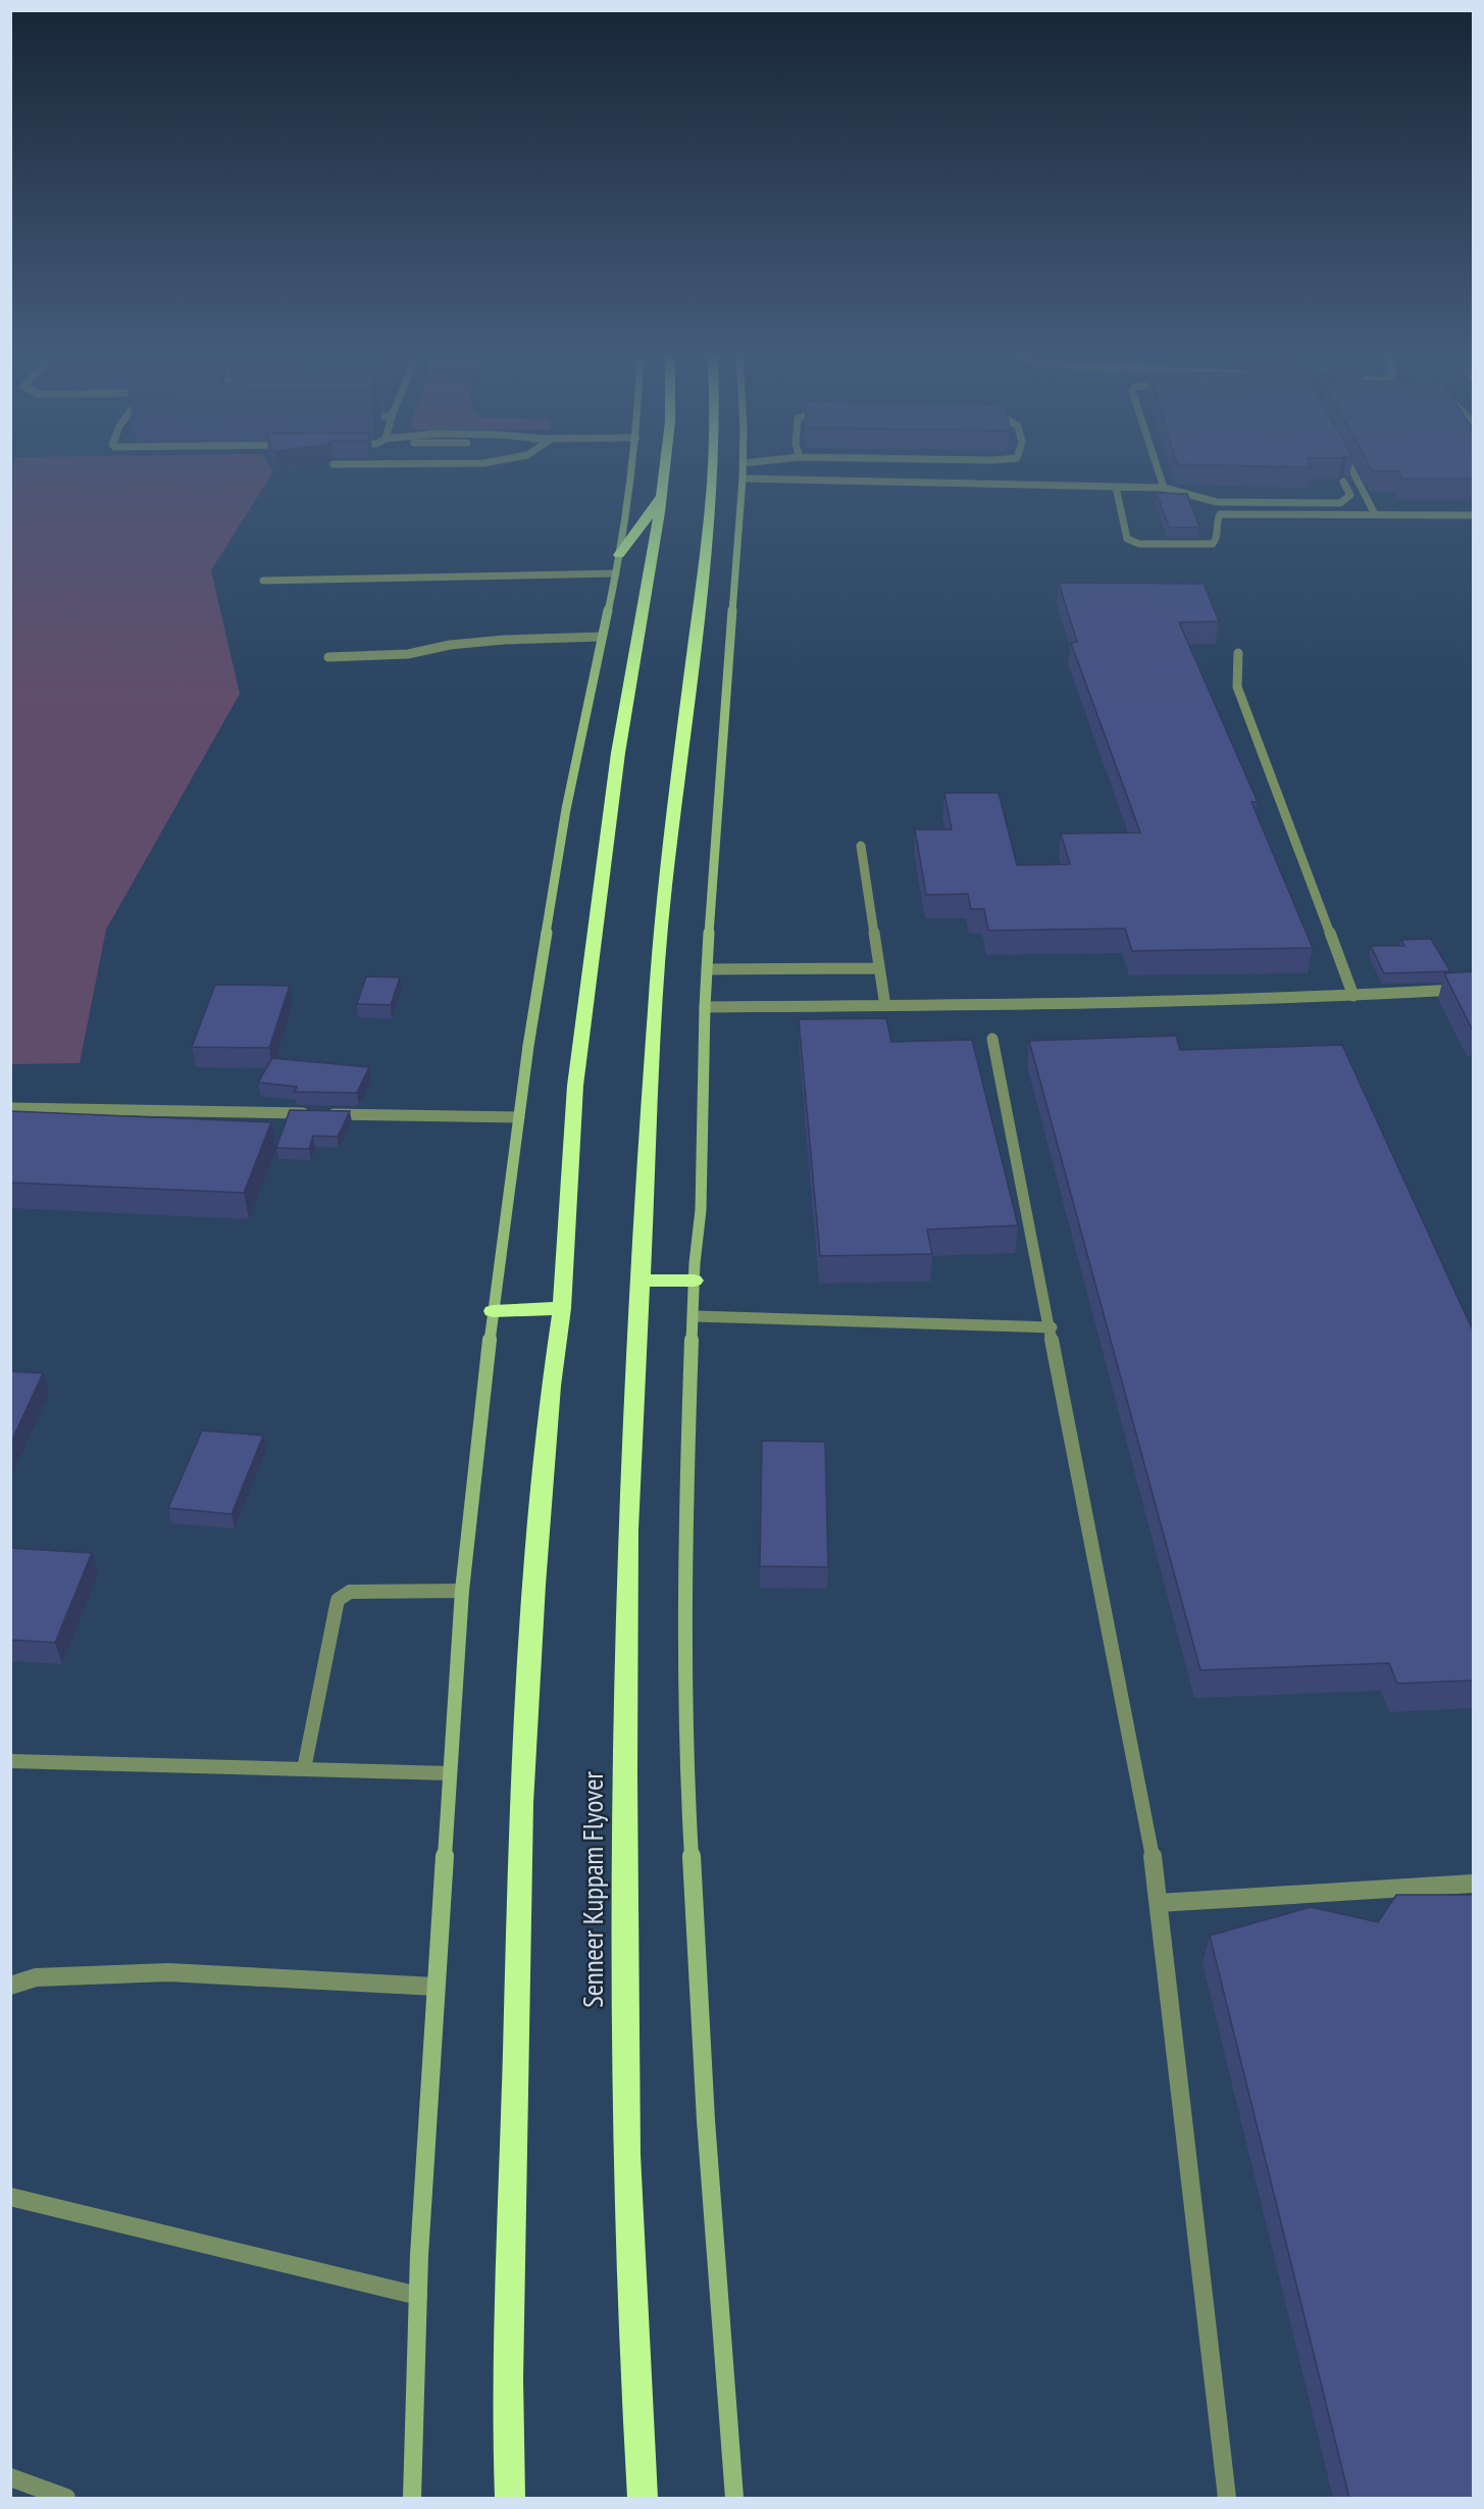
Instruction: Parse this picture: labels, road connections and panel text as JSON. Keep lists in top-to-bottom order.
{
  "streets": {
    "highway": ["Senneer Kuppam Flyover"]
  }
}
